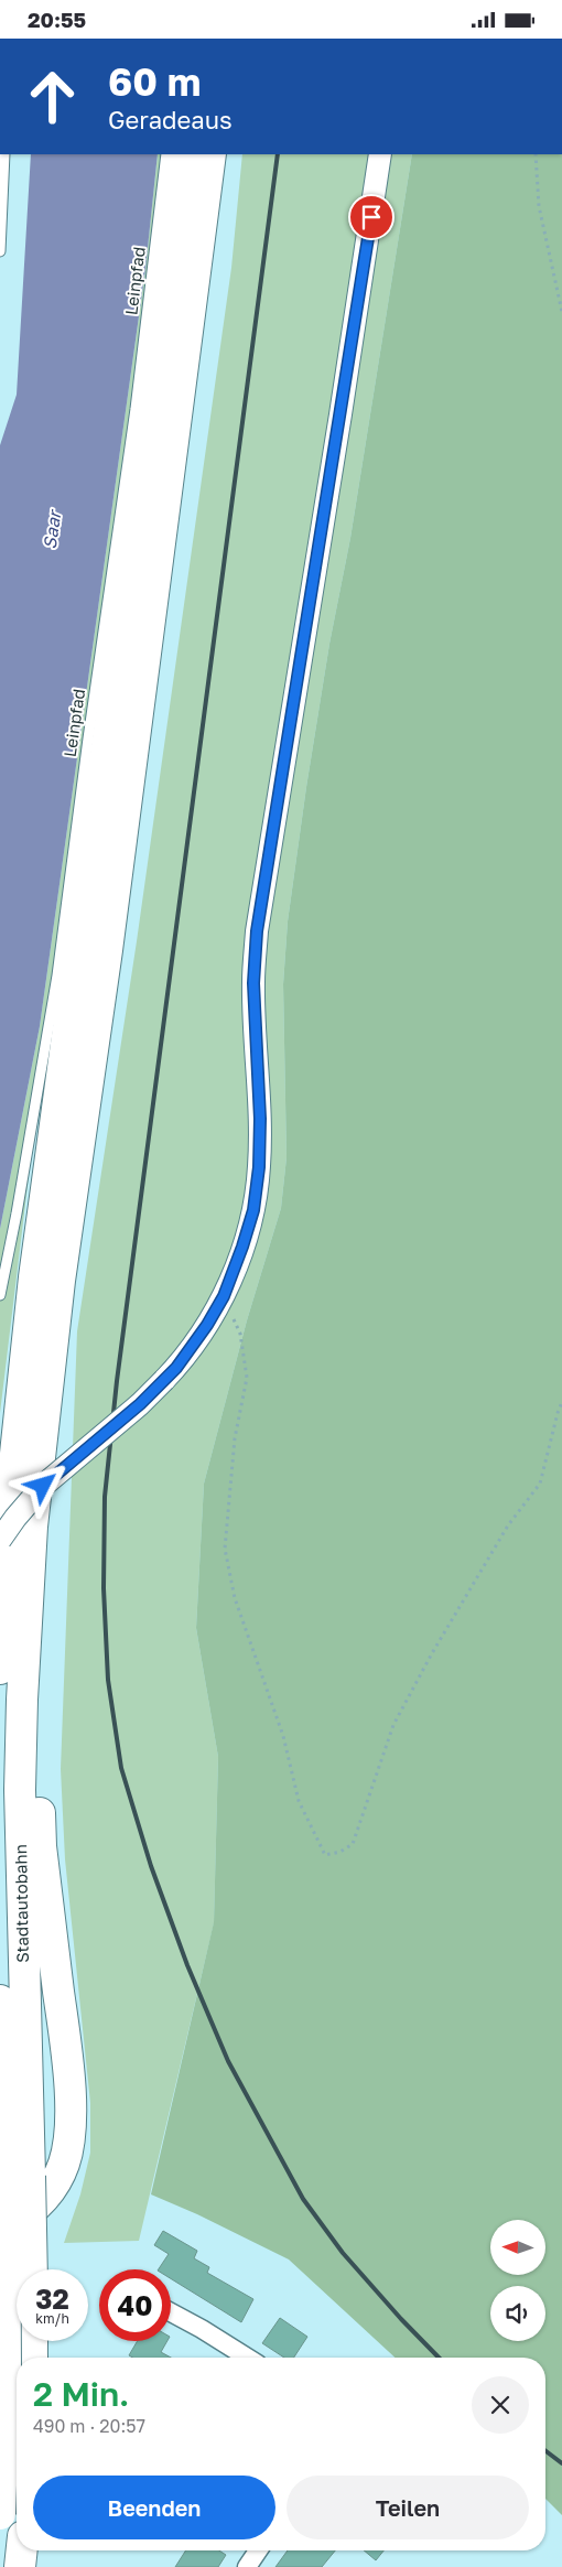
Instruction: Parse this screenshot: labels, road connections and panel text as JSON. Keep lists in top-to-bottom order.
{
  "streets": {
    "highway": ["Stadtautobahn"],
    "lane": ["Leinpfad"]
  },
  "water": ["Saar"],
  "north": "left",
  "page": {
    "status": "20:55",
    "turn": ["60 m", "Geradeaus"],
    "speed": "32 km/h",
    "limit": "40",
    "heading": ["2 Min.", "490 m · 20:57"],
    "buttons": ["Beenden", "Teilen"]
  }
}
